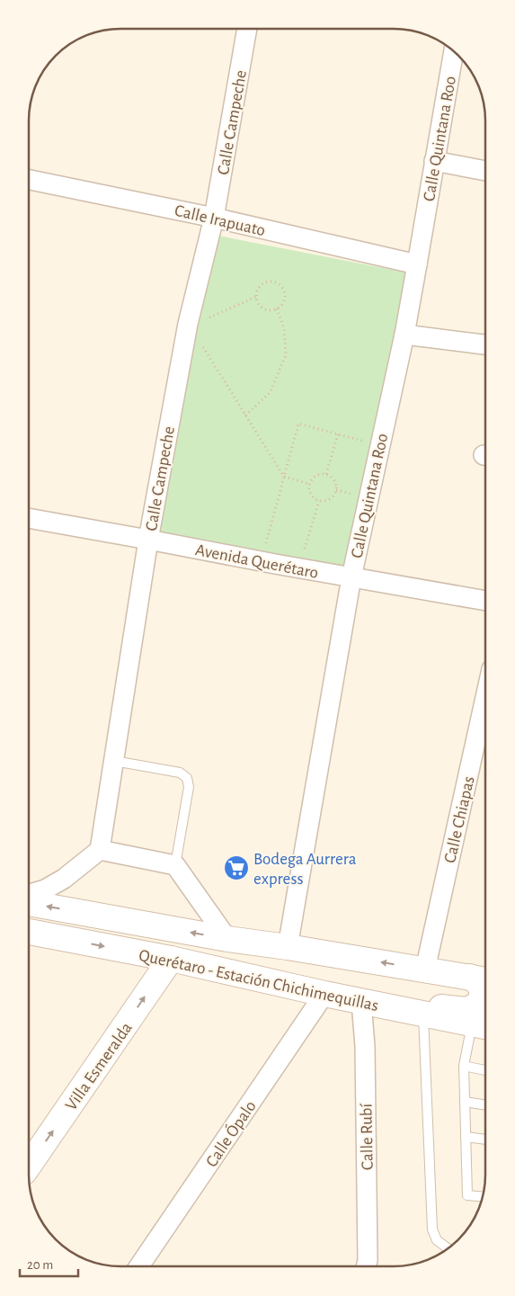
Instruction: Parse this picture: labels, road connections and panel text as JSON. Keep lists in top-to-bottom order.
{
  "streets": {
    "main road": ["Querétaro - Estación Chichimequillas", "Villa Esmeralda"],
    "street": [
      "Calle Campeche",
      "Calle Quintana Roo",
      "Calle Irapuato",
      "Avenida Querétaro",
      "Calle Chiapas",
      "Calle Ópalo",
      "Calle Rubí"
    ]
  },
  "crossings": [
    ["Calle Campeche", "Calle Irapuato"],
    ["Calle Campeche", "Avenida Querétaro"],
    ["Calle Quintana Roo", "Calle Irapuato"],
    ["Calle Quintana Roo", "Avenida Querétaro"],
    ["Calle Quintana Roo", "Querétaro - Estación Chichimequillas"],
    ["Calle Chiapas", "Querétaro - Estación Chichimequillas"],
    ["Querétaro - Estación Chichimequillas", "Villa Esmeralda"],
    ["Querétaro - Estación Chichimequillas", "Calle Ópalo"],
    ["Querétaro - Estación Chichimequillas", "Calle Rubí"]
  ],
  "one_way": ["Villa Esmeralda"],
  "places": {
    "supermarket": ["Bodega Aurrera express"]
  },
  "scale_bar": "20 m"
}
